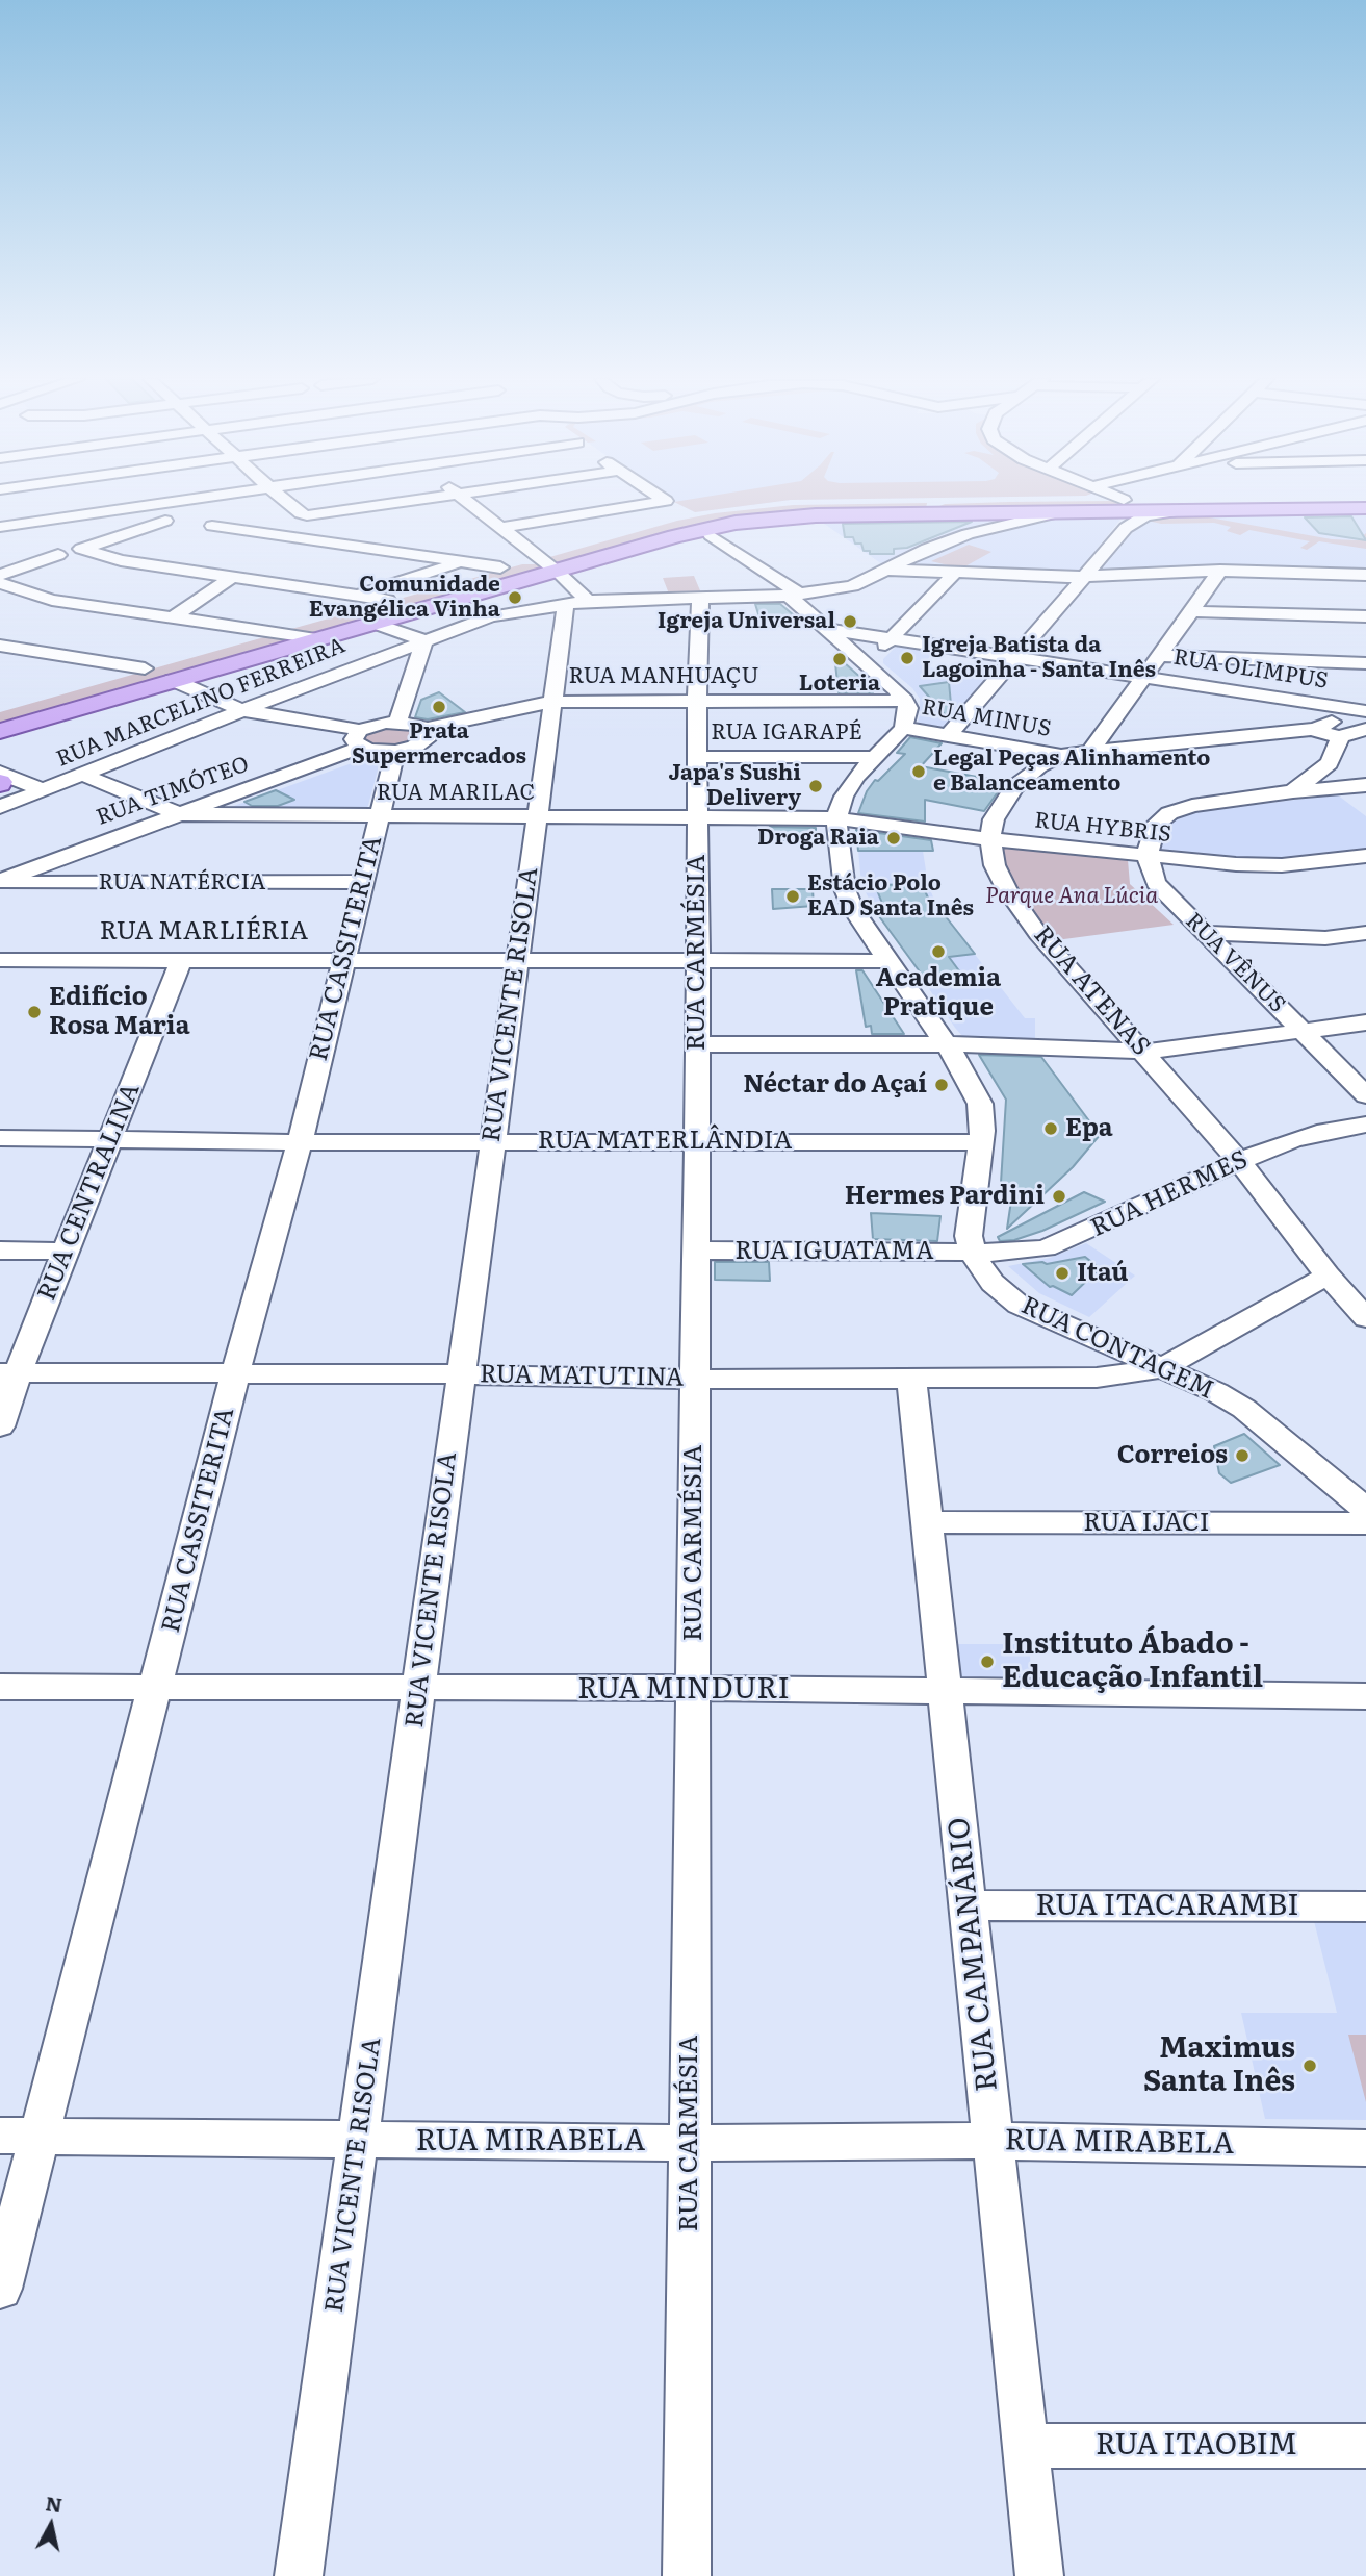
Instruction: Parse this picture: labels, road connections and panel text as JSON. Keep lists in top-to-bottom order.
{
  "streets": {
    "street": [
      "RUA OLIMPUS",
      "RUA MANHUAÇU",
      "RUA MARCELINO FERREIRA",
      "RUA MINUS",
      "RUA IGARAPÉ",
      "RUA TIMÓTEO",
      "RUA MARILAC",
      "RUA HYBRIS",
      "RUA NATÉRCIA",
      "RUA MARLIÉRIA",
      "RUA CASSITERITA",
      "RUA CARMÉSIA",
      "RUA VÊNUS",
      "RUA ATENAS",
      "RUA VICENTE RISOLA",
      "RUA MATERLÂNDIA",
      "RUA CENTRALINA",
      "RUA HERMES",
      "RUA IGUATAMA",
      "RUA CONTAGEM",
      "RUA MATUTINA",
      "RUA IJACI",
      "RUA MINDURI",
      "RUA ITACARAMBI",
      "RUA CAMPANÁRIO",
      "RUA MIRABELA",
      "RUA ITAOBIM"
    ]
  },
  "crossings": [
    ["RUA MANHUAÇU", "RUA TIMÓTEO"],
    ["RUA MANHUAÇU", "RUA CARMÉSIA"],
    ["RUA MANHUAÇU", "RUA VICENTE RISOLA"],
    ["RUA MARCELINO FERREIRA", "RUA MARILAC"],
    ["RUA MARCELINO FERREIRA", "RUA CASSITERITA"],
    ["RUA MARCELINO FERREIRA", "RUA CARMÉSIA"],
    ["RUA MARCELINO FERREIRA", "RUA VICENTE RISOLA"],
    ["RUA IGARAPÉ", "RUA CARMÉSIA"],
    ["RUA TIMÓTEO", "RUA MARILAC"],
    ["RUA TIMÓTEO", "RUA NATÉRCIA"],
    ["RUA TIMÓTEO", "RUA CASSITERITA"],
    ["RUA MARILAC", "RUA HYBRIS"],
    ["RUA MARILAC", "RUA CASSITERITA"],
    ["RUA MARILAC", "RUA CARMÉSIA"],
    ["RUA MARILAC", "RUA VICENTE RISOLA"],
    ["RUA HYBRIS", "RUA VÊNUS"],
    ["RUA HYBRIS", "RUA ATENAS"],
    ["RUA NATÉRCIA", "RUA CASSITERITA"],
    ["RUA MARLIÉRIA", "RUA CASSITERITA"],
    ["RUA MARLIÉRIA", "RUA CARMÉSIA"],
    ["RUA MARLIÉRIA", "RUA VICENTE RISOLA"],
    ["RUA MARLIÉRIA", "RUA CENTRALINA"],
    ["RUA CASSITERITA", "RUA MATERLÂNDIA"],
    ["RUA CASSITERITA", "RUA MATUTINA"],
    ["RUA CASSITERITA", "RUA MINDURI"],
    ["RUA CASSITERITA", "RUA MIRABELA"],
    ["RUA CARMÉSIA", "RUA MATERLÂNDIA"],
    ["RUA CARMÉSIA", "RUA IGUATAMA"],
    ["RUA CARMÉSIA", "RUA MATUTINA"],
    ["RUA CARMÉSIA", "RUA MINDURI"],
    ["RUA CARMÉSIA", "RUA MIRABELA"],
    ["RUA ATENAS", "RUA HERMES"],
    ["RUA VICENTE RISOLA", "RUA MATERLÂNDIA"],
    ["RUA VICENTE RISOLA", "RUA MATUTINA"],
    ["RUA VICENTE RISOLA", "RUA MINDURI"],
    ["RUA VICENTE RISOLA", "RUA MIRABELA"],
    ["RUA MATERLÂNDIA", "RUA CENTRALINA"],
    ["RUA CENTRALINA", "RUA MATUTINA"],
    ["RUA HERMES", "RUA IGUATAMA"],
    ["RUA HERMES", "RUA CONTAGEM"],
    ["RUA IGUATAMA", "RUA CONTAGEM"],
    ["RUA CONTAGEM", "RUA MATUTINA"],
    ["RUA MATUTINA", "RUA CAMPANÁRIO"],
    ["RUA IJACI", "RUA CAMPANÁRIO"],
    ["RUA MINDURI", "RUA CAMPANÁRIO"],
    ["RUA ITACARAMBI", "RUA CAMPANÁRIO"],
    ["RUA CAMPANÁRIO", "RUA MIRABELA"],
    ["RUA CAMPANÁRIO", "RUA ITAOBIM"]
  ],
  "parks": ["Parque Ana Lúcia"],
  "places": [
    "Comunidade Evangélica Vinha",
    "Igreja Universal",
    "Igreja Batista da Lagoinha - Santa Inês",
    "Loteria",
    "Prata Supermercados",
    "Legal Peças Alinhamento e Balanceamento",
    "Japa's Sushi Delivery",
    "Droga Raia",
    "Estácio Polo EAD Santa Inês",
    "Academia Pratique",
    "Edifício Rosa Maria",
    "Néctar do Açaí",
    "Epa",
    "Hermes Pardini",
    "Itaú",
    "Correios",
    "Instituto Ábado - Educação Infantil",
    "Maximus Santa Inês"
  ],
  "north": "top"
}
